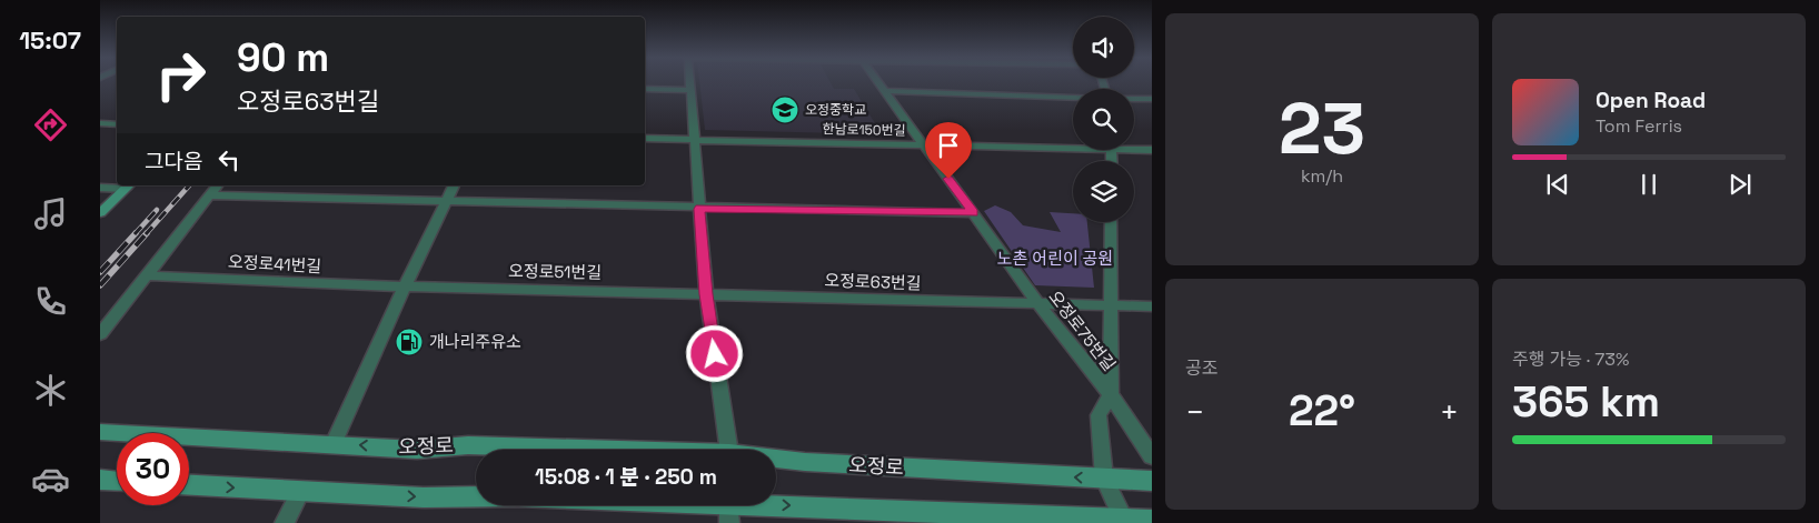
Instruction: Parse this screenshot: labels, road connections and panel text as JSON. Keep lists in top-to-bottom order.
{
  "streets": {
    "main road": ["오정로"],
    "street": [
      "한남로150번길",
      "오정로41번길",
      "오정로51번길",
      "오정로63번길",
      "오정로75번길"
    ]
  },
  "crossings": [
    ["한남로150번길", "오정로75번길"],
    ["오정로41번길", "오정로51번길"],
    ["오정로51번길", "오정로63번길"],
    ["오정로63번길", "오정로75번길"]
  ],
  "parks": ["노촌 어린이 공원"],
  "places": {
    "school or university": ["오정중학교"],
    "fuel station": ["개나리주유소"]
  },
  "page": {
    "tabs": "15:07",
    "tile": [
      ["23", "km/h"],
      "공조",
      ["주행 가능 · 73%", "365 km"]
    ],
    "turn": ["90 m", "오정로63번길"],
    "song": ["Open Road", "Tom Ferris"],
    "then": "그다음",
    "heat": ["−", "22°", "+"],
    "limit": "30",
    "trip": "15:08 · 1 분 · 250 m"
  }
}
